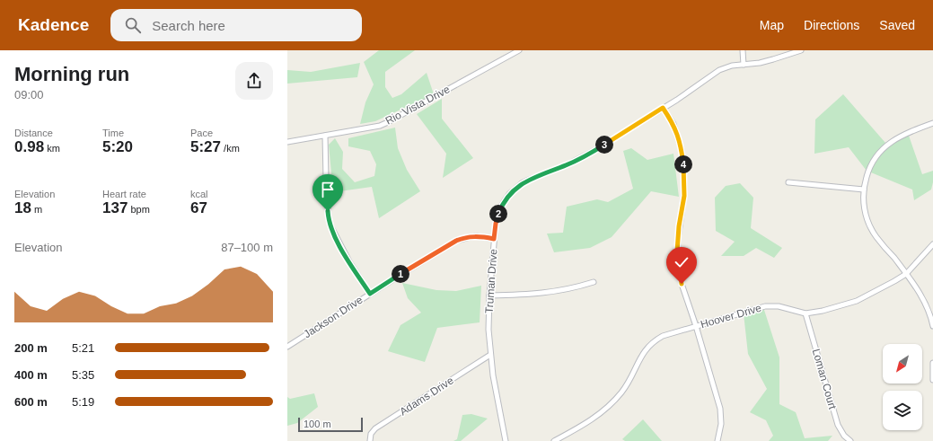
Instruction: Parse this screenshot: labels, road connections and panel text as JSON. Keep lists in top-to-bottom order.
{
  "streets": {
    "street": [
      "Rio Vista Drive",
      "Truman Drive",
      "Hoover Drive",
      "Jackson Drive",
      "Loman Court",
      "Adams Drive"
    ]
  },
  "crossings": [
    ["Truman Drive", "Jackson Drive"],
    ["Truman Drive", "Adams Drive"],
    ["Hoover Drive", "Loman Court"]
  ],
  "scale_bar": "100 m",
  "north": "bottom left",
  "page": {
    "header": "Kadence",
    "search": "Search here",
    "nav": ["Map", "Directions", "Saved"],
    "heading": ["Morning run", "09:00"],
    "stats": [
      ["Distance", "0.98 km"],
      ["Time", "5:20"],
      ["Pace", "5:27 /km"],
      ["Elevation", "18 m"],
      ["Heart rate", "137 bpm"],
      ["kcal", "67"]
    ],
    "pins": [
      "3",
      "4",
      "2",
      "1"
    ],
    "chart": ["Elevation", "87–100 m"],
    "list": [
      {
        "name": "200 m",
        "note": "5:21"
      },
      {
        "name": "400 m",
        "note": "5:35"
      },
      {
        "name": "600 m",
        "note": "5:19"
      }
    ],
    "scale": "100 m"
  }
}
